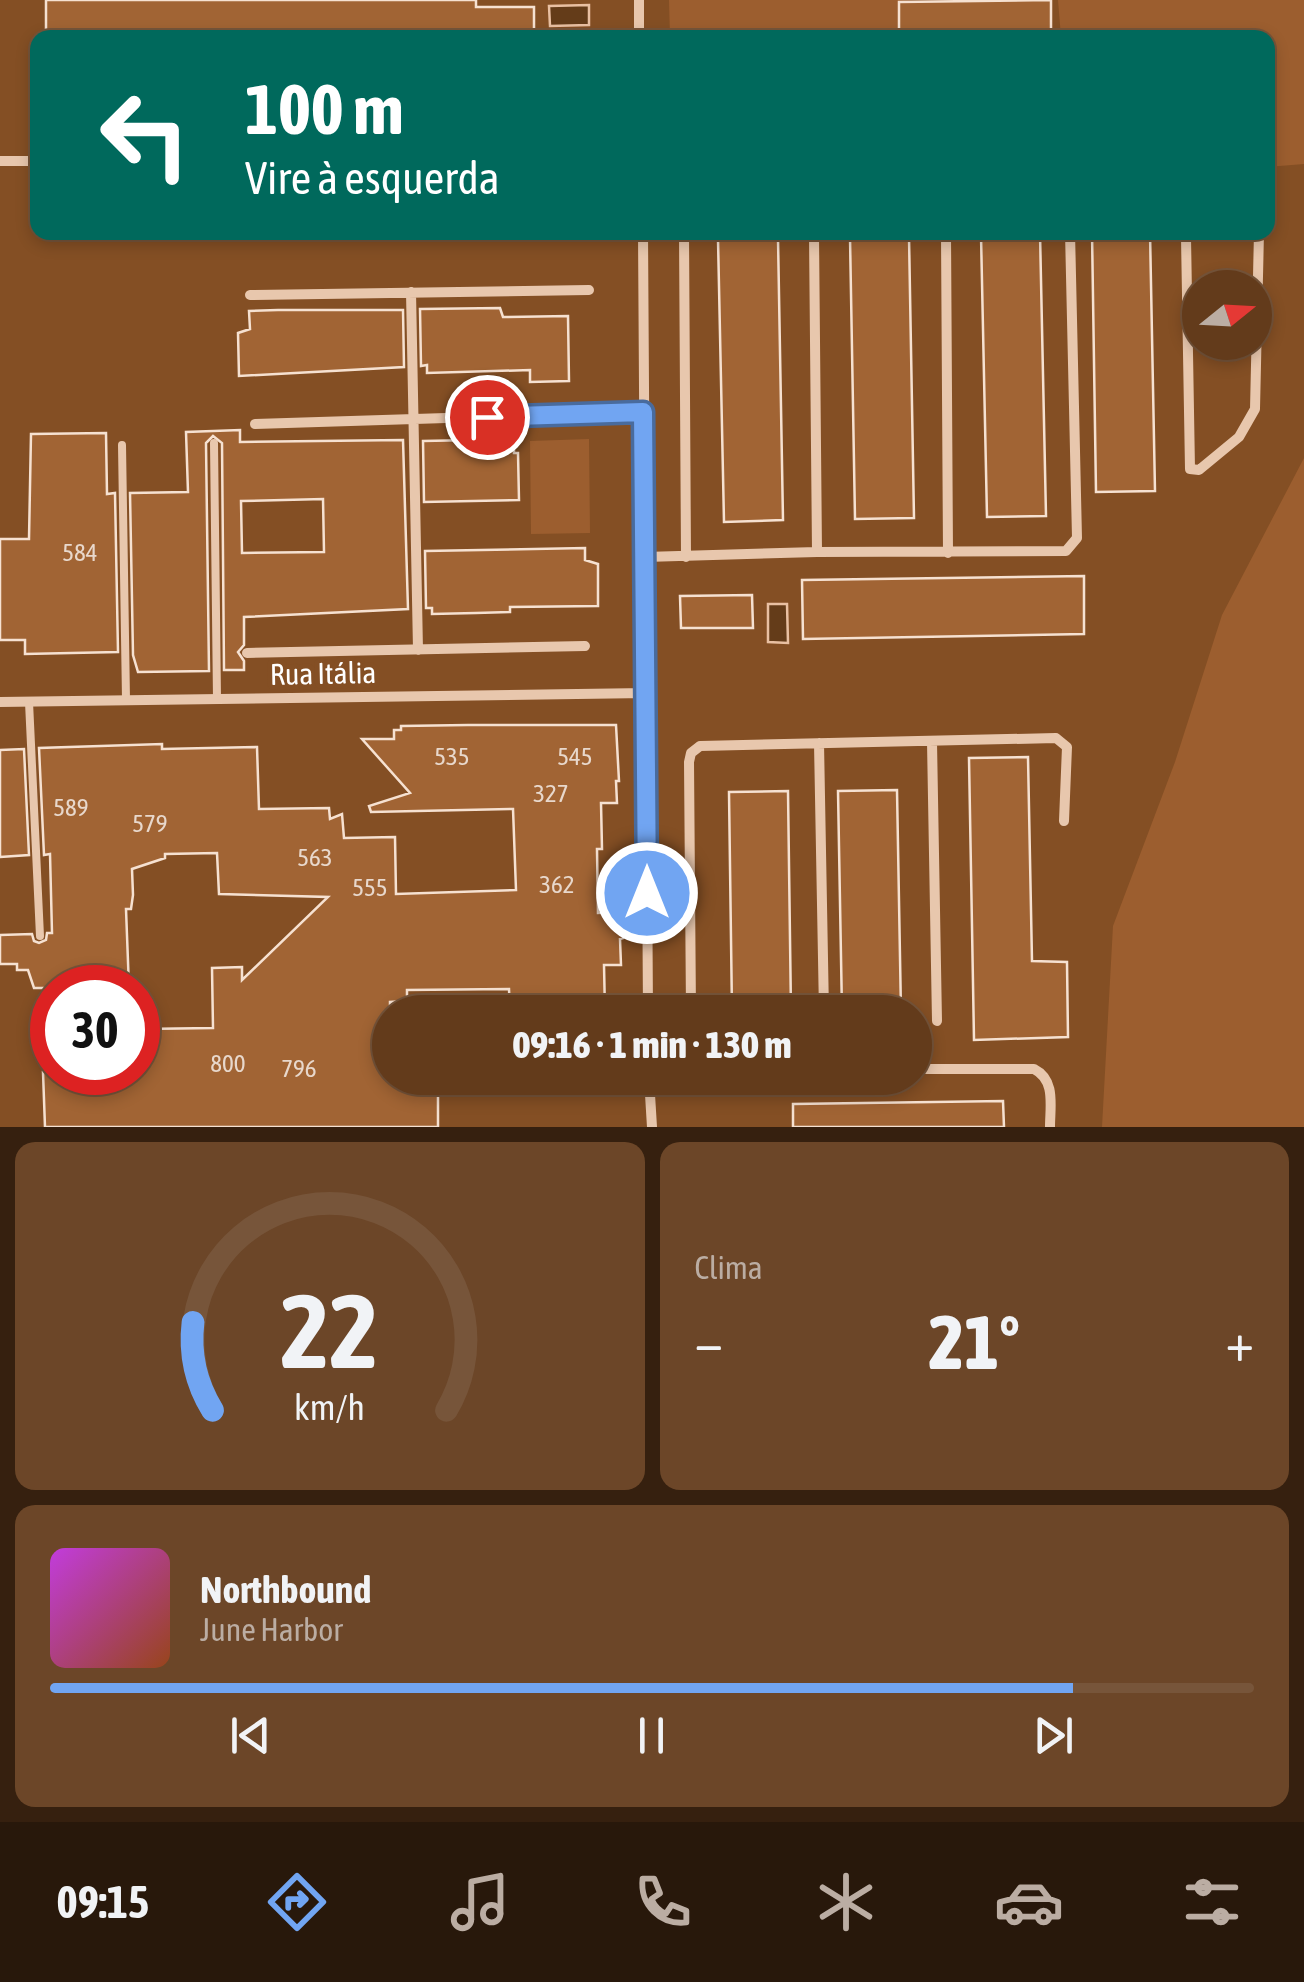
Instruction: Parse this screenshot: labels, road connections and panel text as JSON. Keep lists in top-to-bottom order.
{
  "streets": {
    "street": ["Rua Itália"]
  },
  "house_numbers": [
    "584",
    "535",
    "545",
    "327",
    "589",
    "579",
    "563",
    "362",
    "555",
    "800",
    "796"
  ],
  "north": "right",
  "page": {
    "turn": ["100 m", "Vire à esquerda"],
    "limit": "30",
    "trip": "09:16 · 1 min · 130 m",
    "tile": "Clima",
    "heat": ["−", "21°", "+"],
    "song": ["Northbound", "June Harbor"],
    "tabs": "09:15",
    "gauge": ["22", "km/h"]
  }
}
